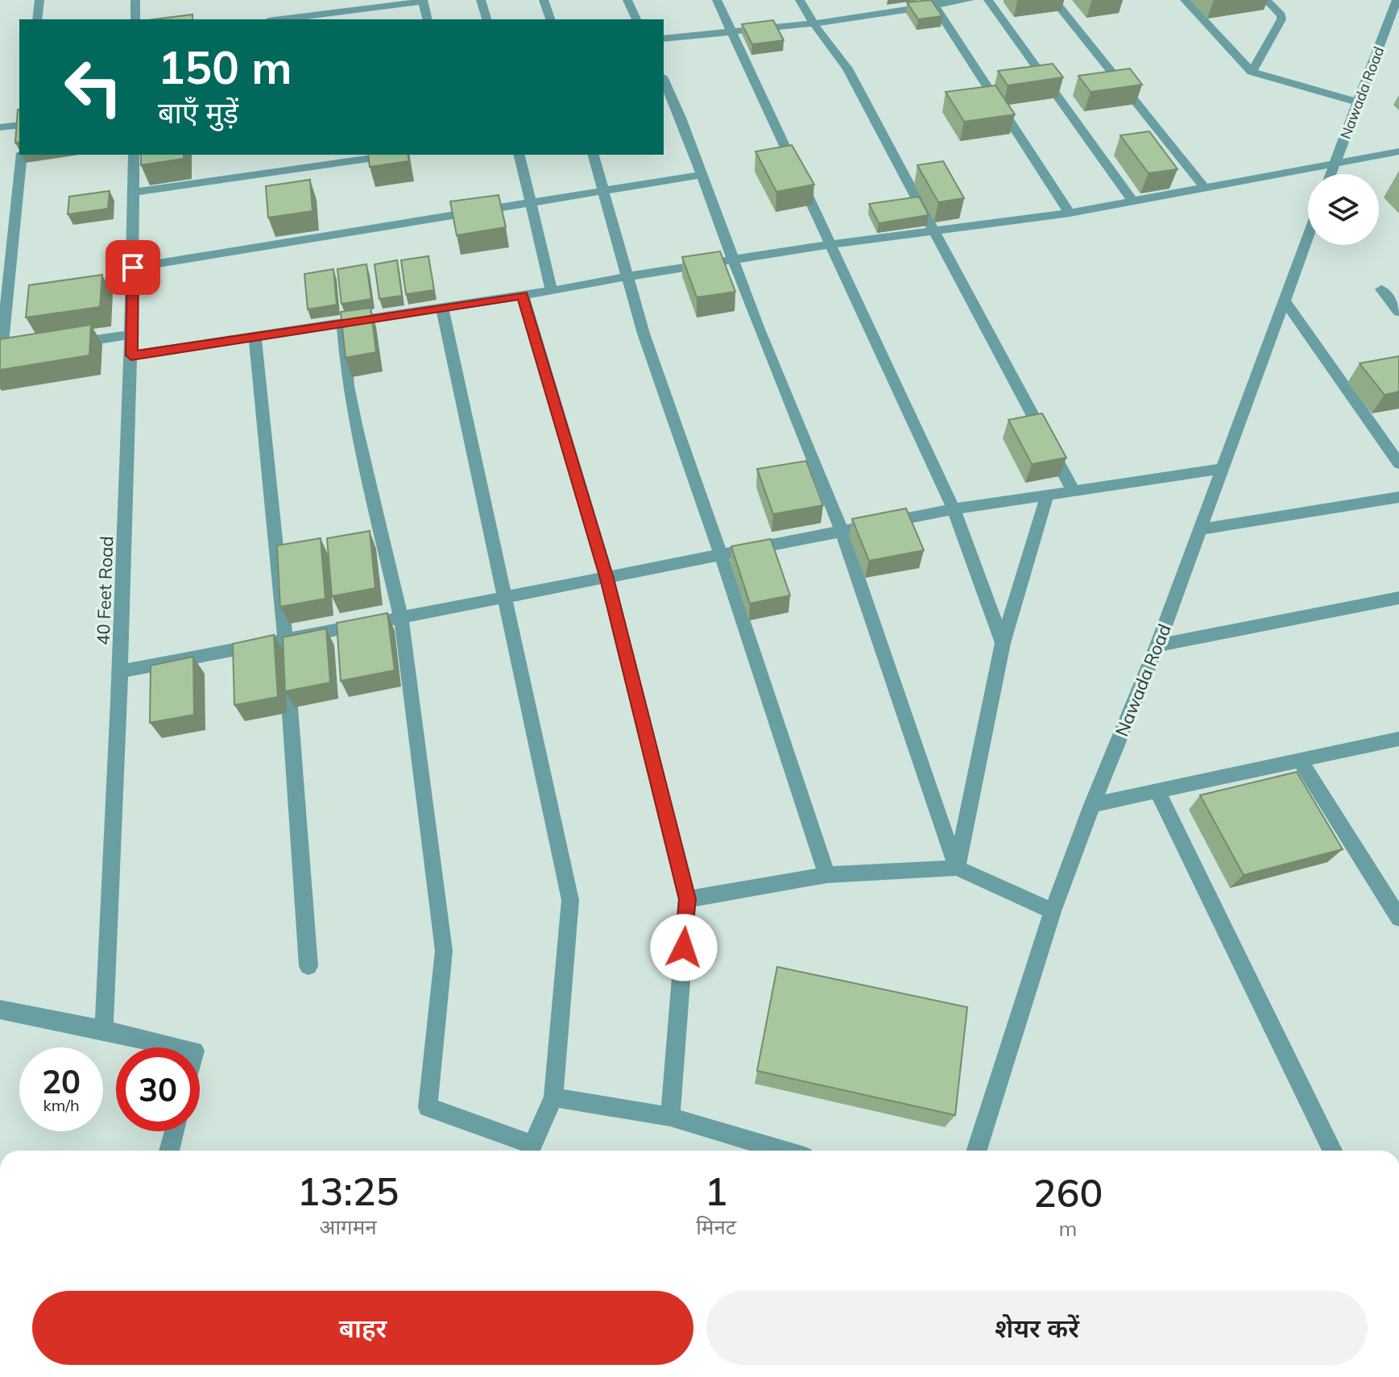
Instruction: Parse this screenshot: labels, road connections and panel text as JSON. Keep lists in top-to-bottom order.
{
  "streets": {
    "street": ["Nawada Road", "40 Feet Road"]
  },
  "page": {
    "turn": ["150 m", "बाएँ मुड़ें"],
    "speed": "20 km/h",
    "limit": "30",
    "eta": [
      "13:25",
      "आगमन",
      "1",
      "मिनट",
      "260",
      "m"
    ],
    "buttons": ["बाहर", "शेयर करें"]
  }
}
